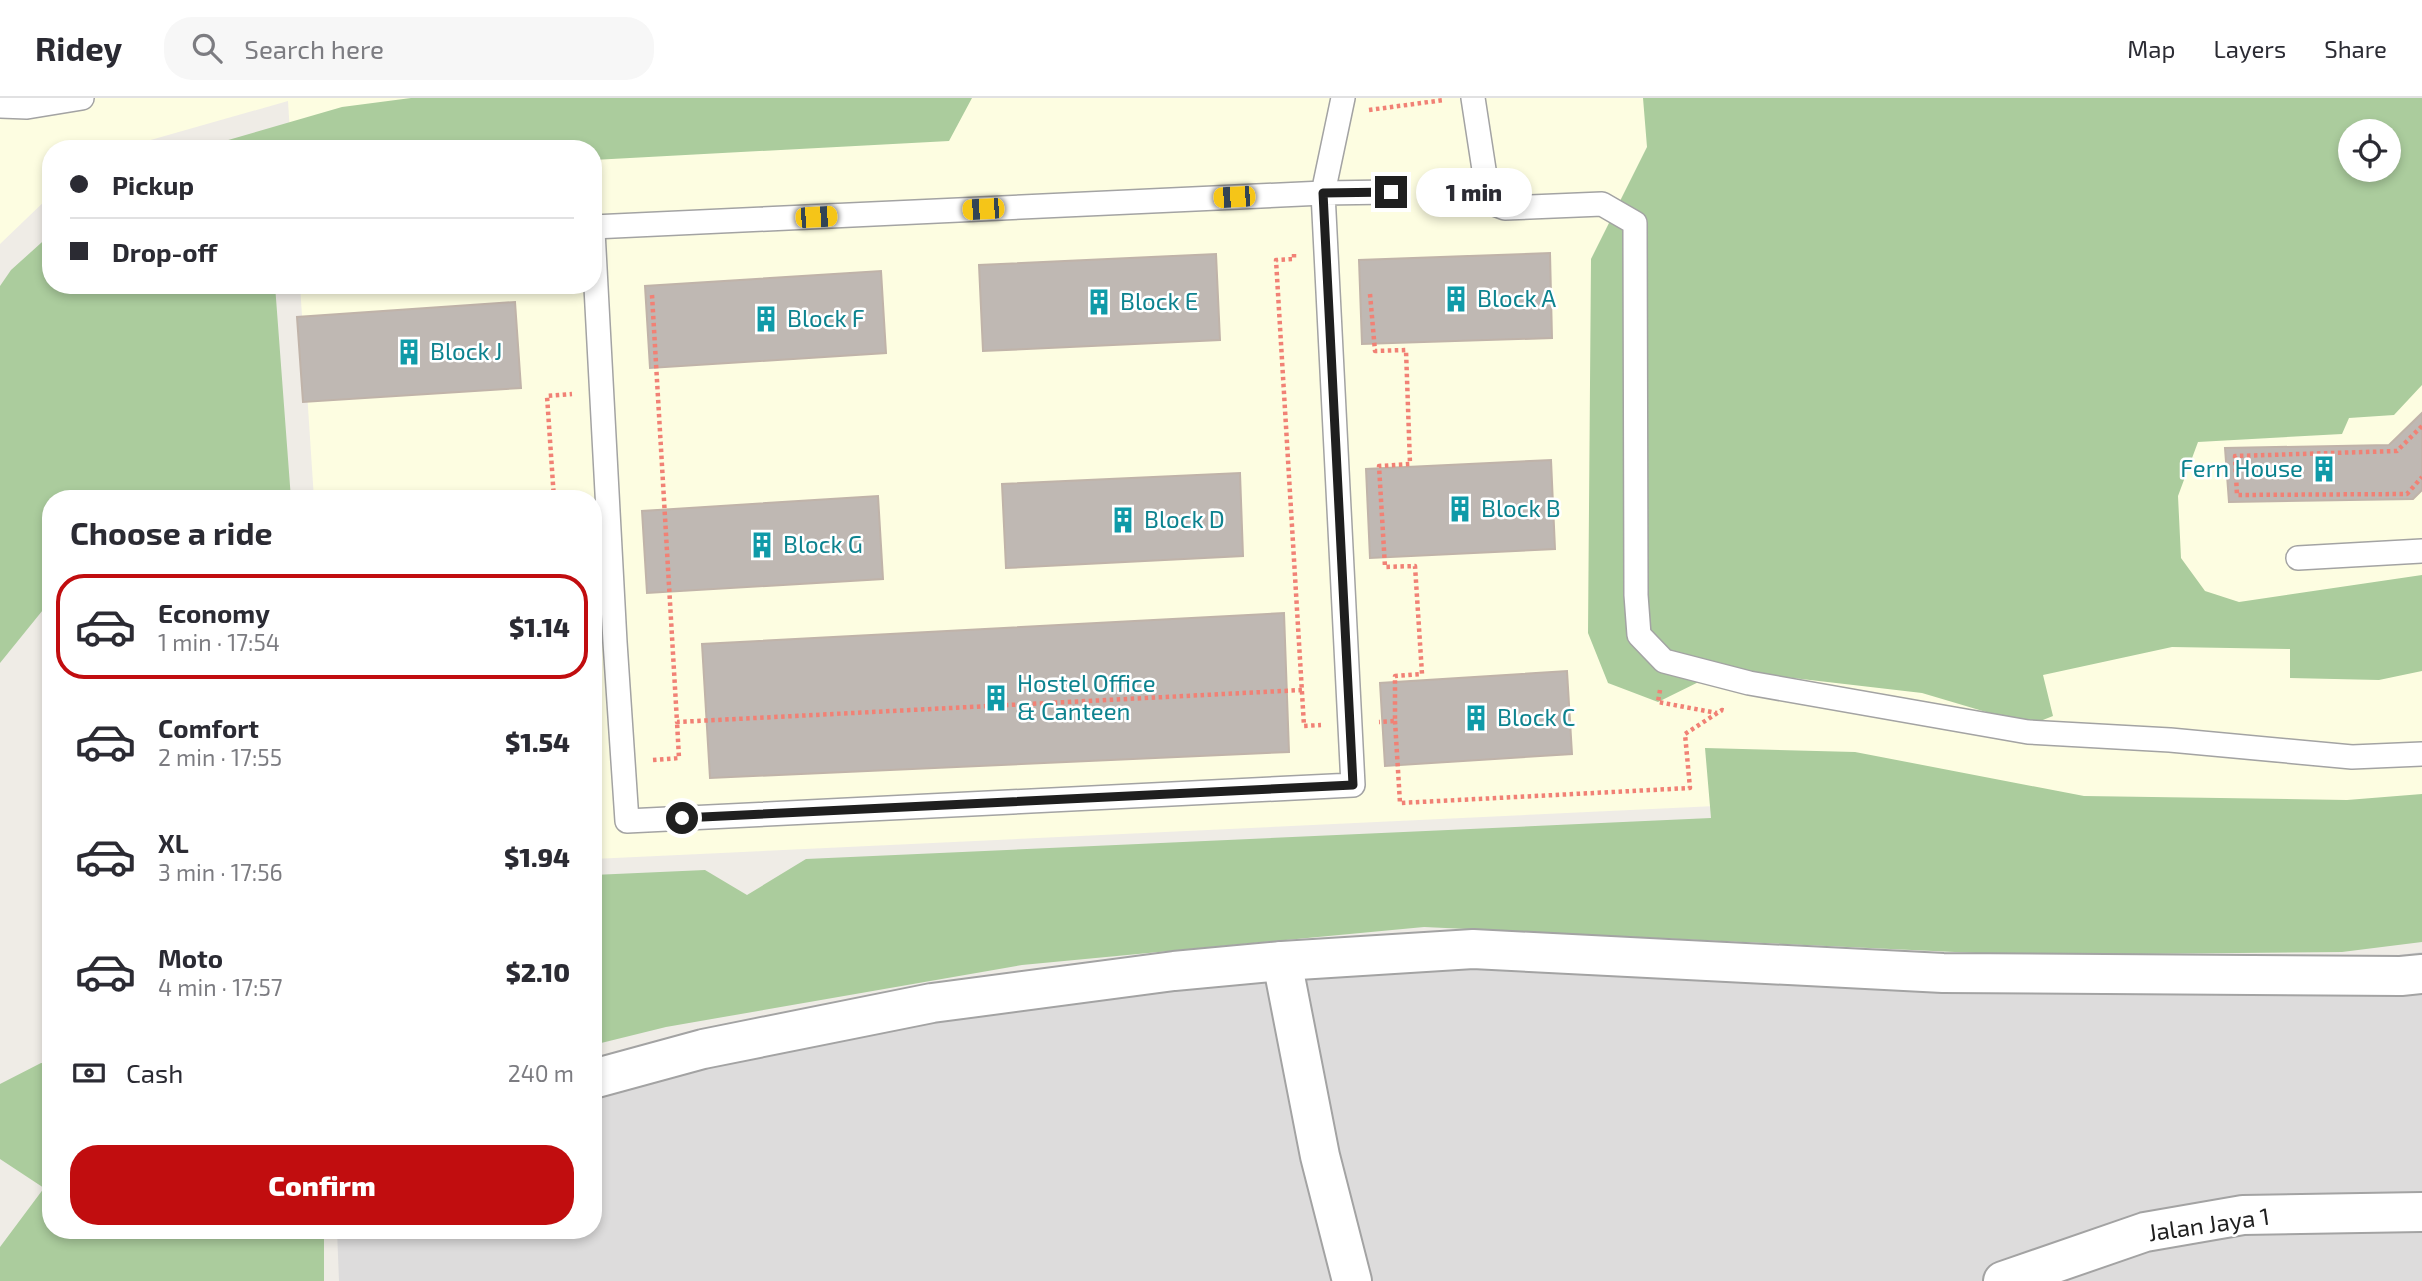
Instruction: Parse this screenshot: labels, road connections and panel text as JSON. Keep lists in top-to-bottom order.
{
  "streets": {
    "street": ["Jalan Jaya 1"]
  },
  "places": {
    "building": [
      "Block A",
      "Block E",
      "Block F",
      "Block J",
      "Fern House",
      "Block B",
      "Block D",
      "Block G",
      "Hostel Office & Canteen",
      "Block C"
    ]
  },
  "page": {
    "header": "Ridey",
    "search": "Search here",
    "nav": ["Map", "Layers", "Share"],
    "banner": ["Pickup", "Drop-off"],
    "bubble": "1 min",
    "heading": "Choose a ride",
    "list": [
      {
        "name": "Economy",
        "note": "1 min · 17:54",
        "value": "$1.14"
      },
      {
        "name": "Comfort",
        "note": "2 min · 17:55",
        "value": "$1.54"
      },
      {
        "name": "XL",
        "note": "3 min · 17:56",
        "value": "$1.94"
      },
      {
        "name": "Moto",
        "note": "4 min · 17:57",
        "value": "$2.10"
      }
    ],
    "pay": ["Cash", "240 m"],
    "buttons": "Confirm"
  }
}
